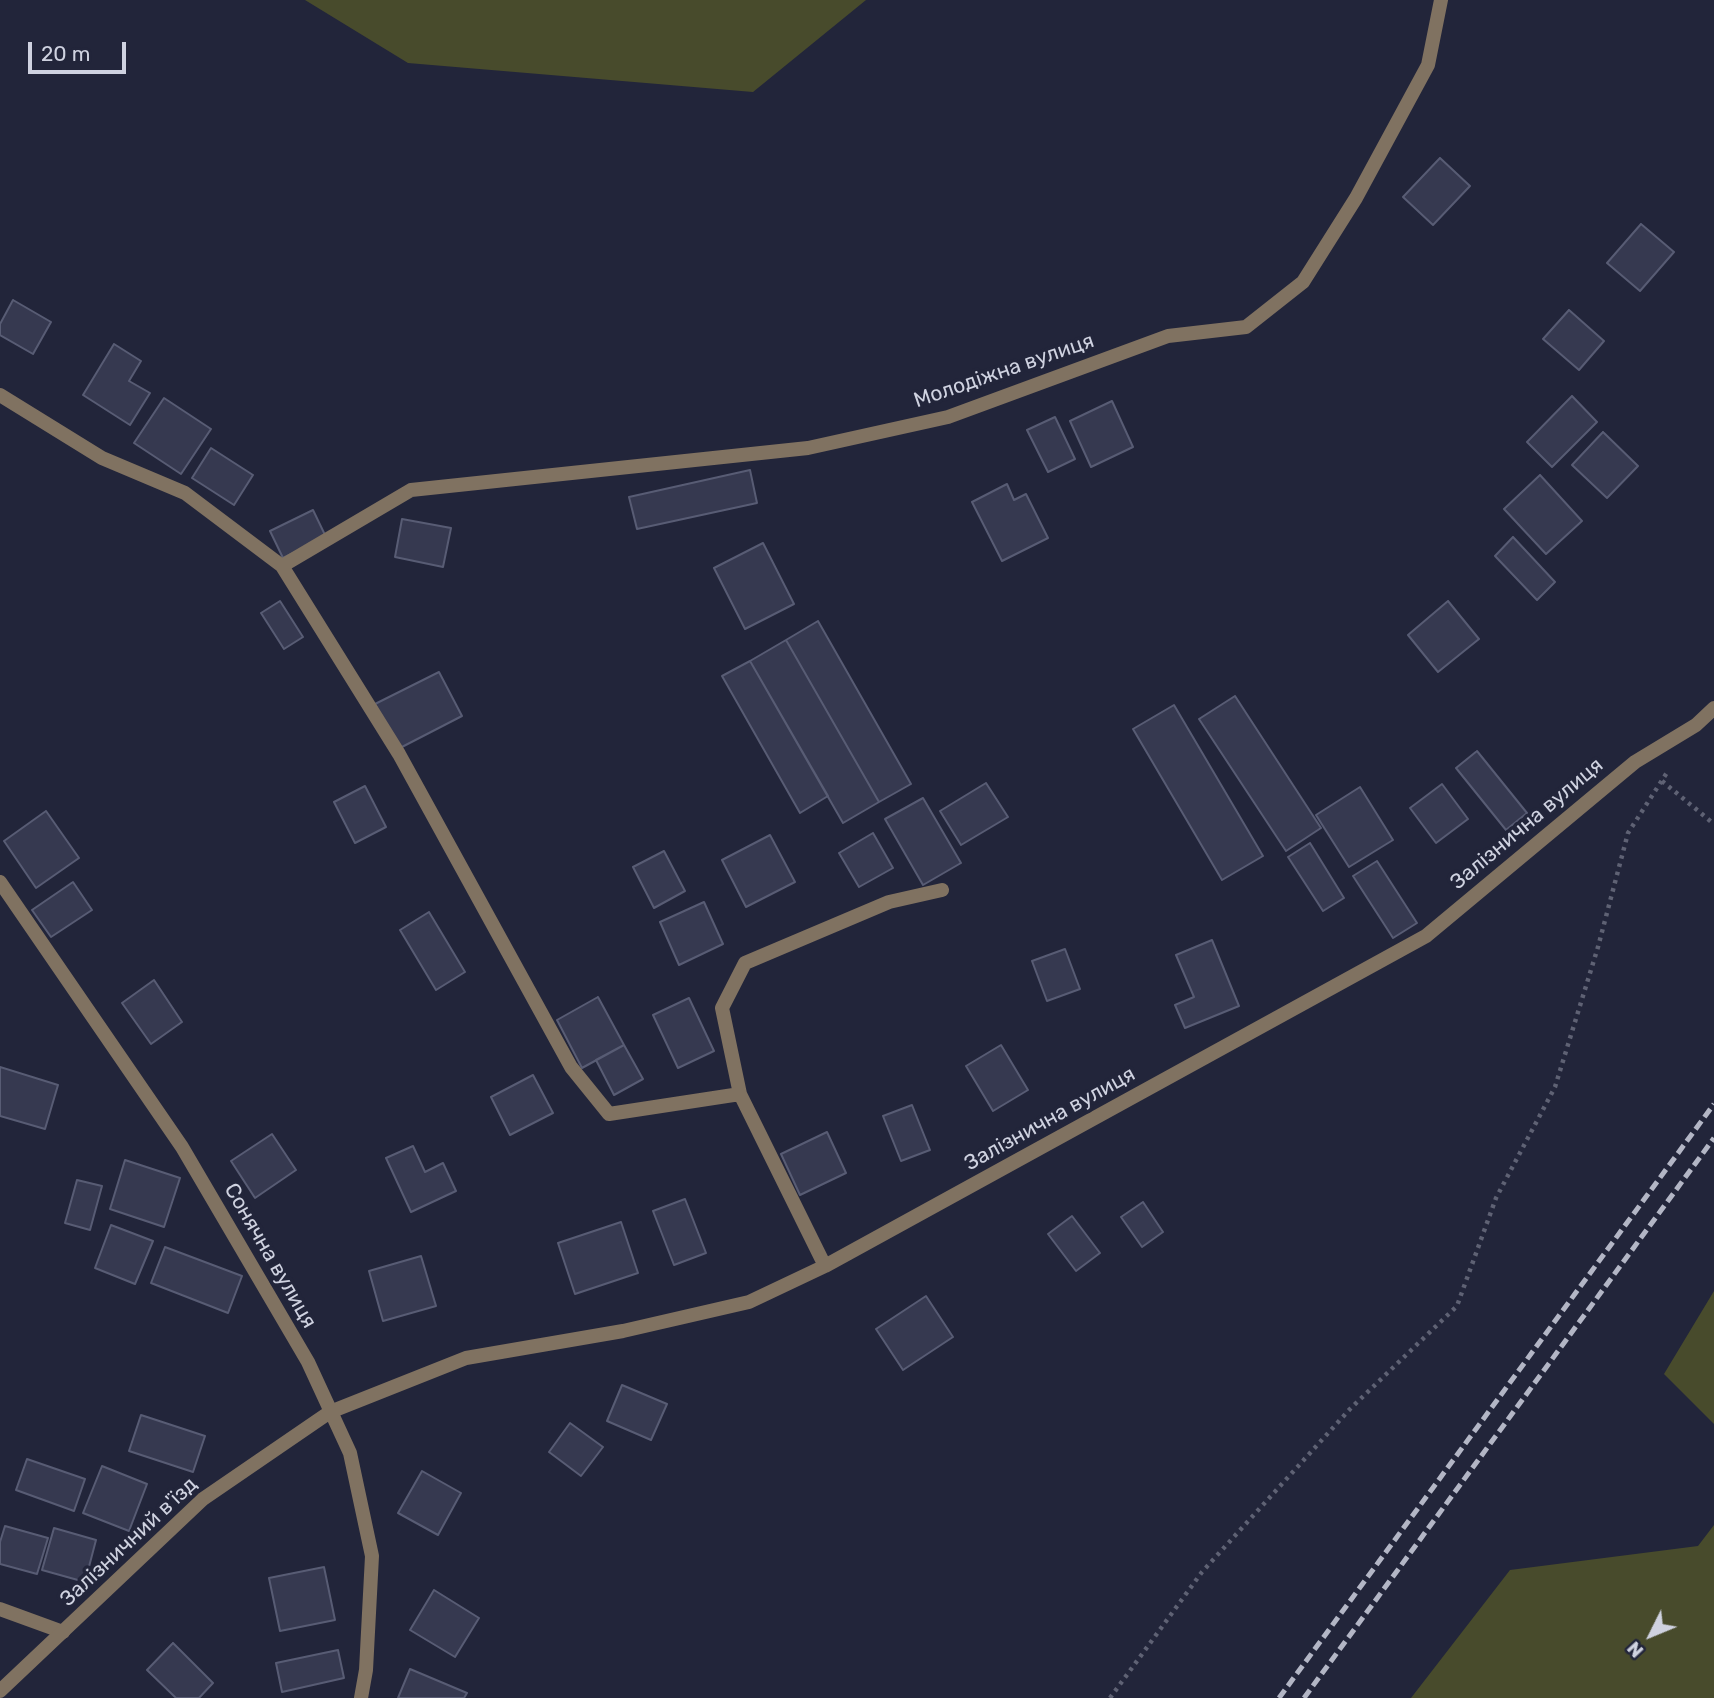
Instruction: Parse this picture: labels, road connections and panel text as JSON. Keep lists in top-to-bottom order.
{
  "streets": {
    "street": [
      "Молодіжна вулиця",
      "Залізнична вулиця",
      "Сонячна вулиця",
      "Залізничний в'їзд"
    ]
  },
  "crossings": [
    ["Залізнична вулиця", "Сонячна вулиця"],
    ["Залізнична вулиця", "Залізничний в'їзд"],
    ["Сонячна вулиця", "Залізничний в'їзд"]
  ],
  "scale_bar": "20 m",
  "north": "bottom left"
}
